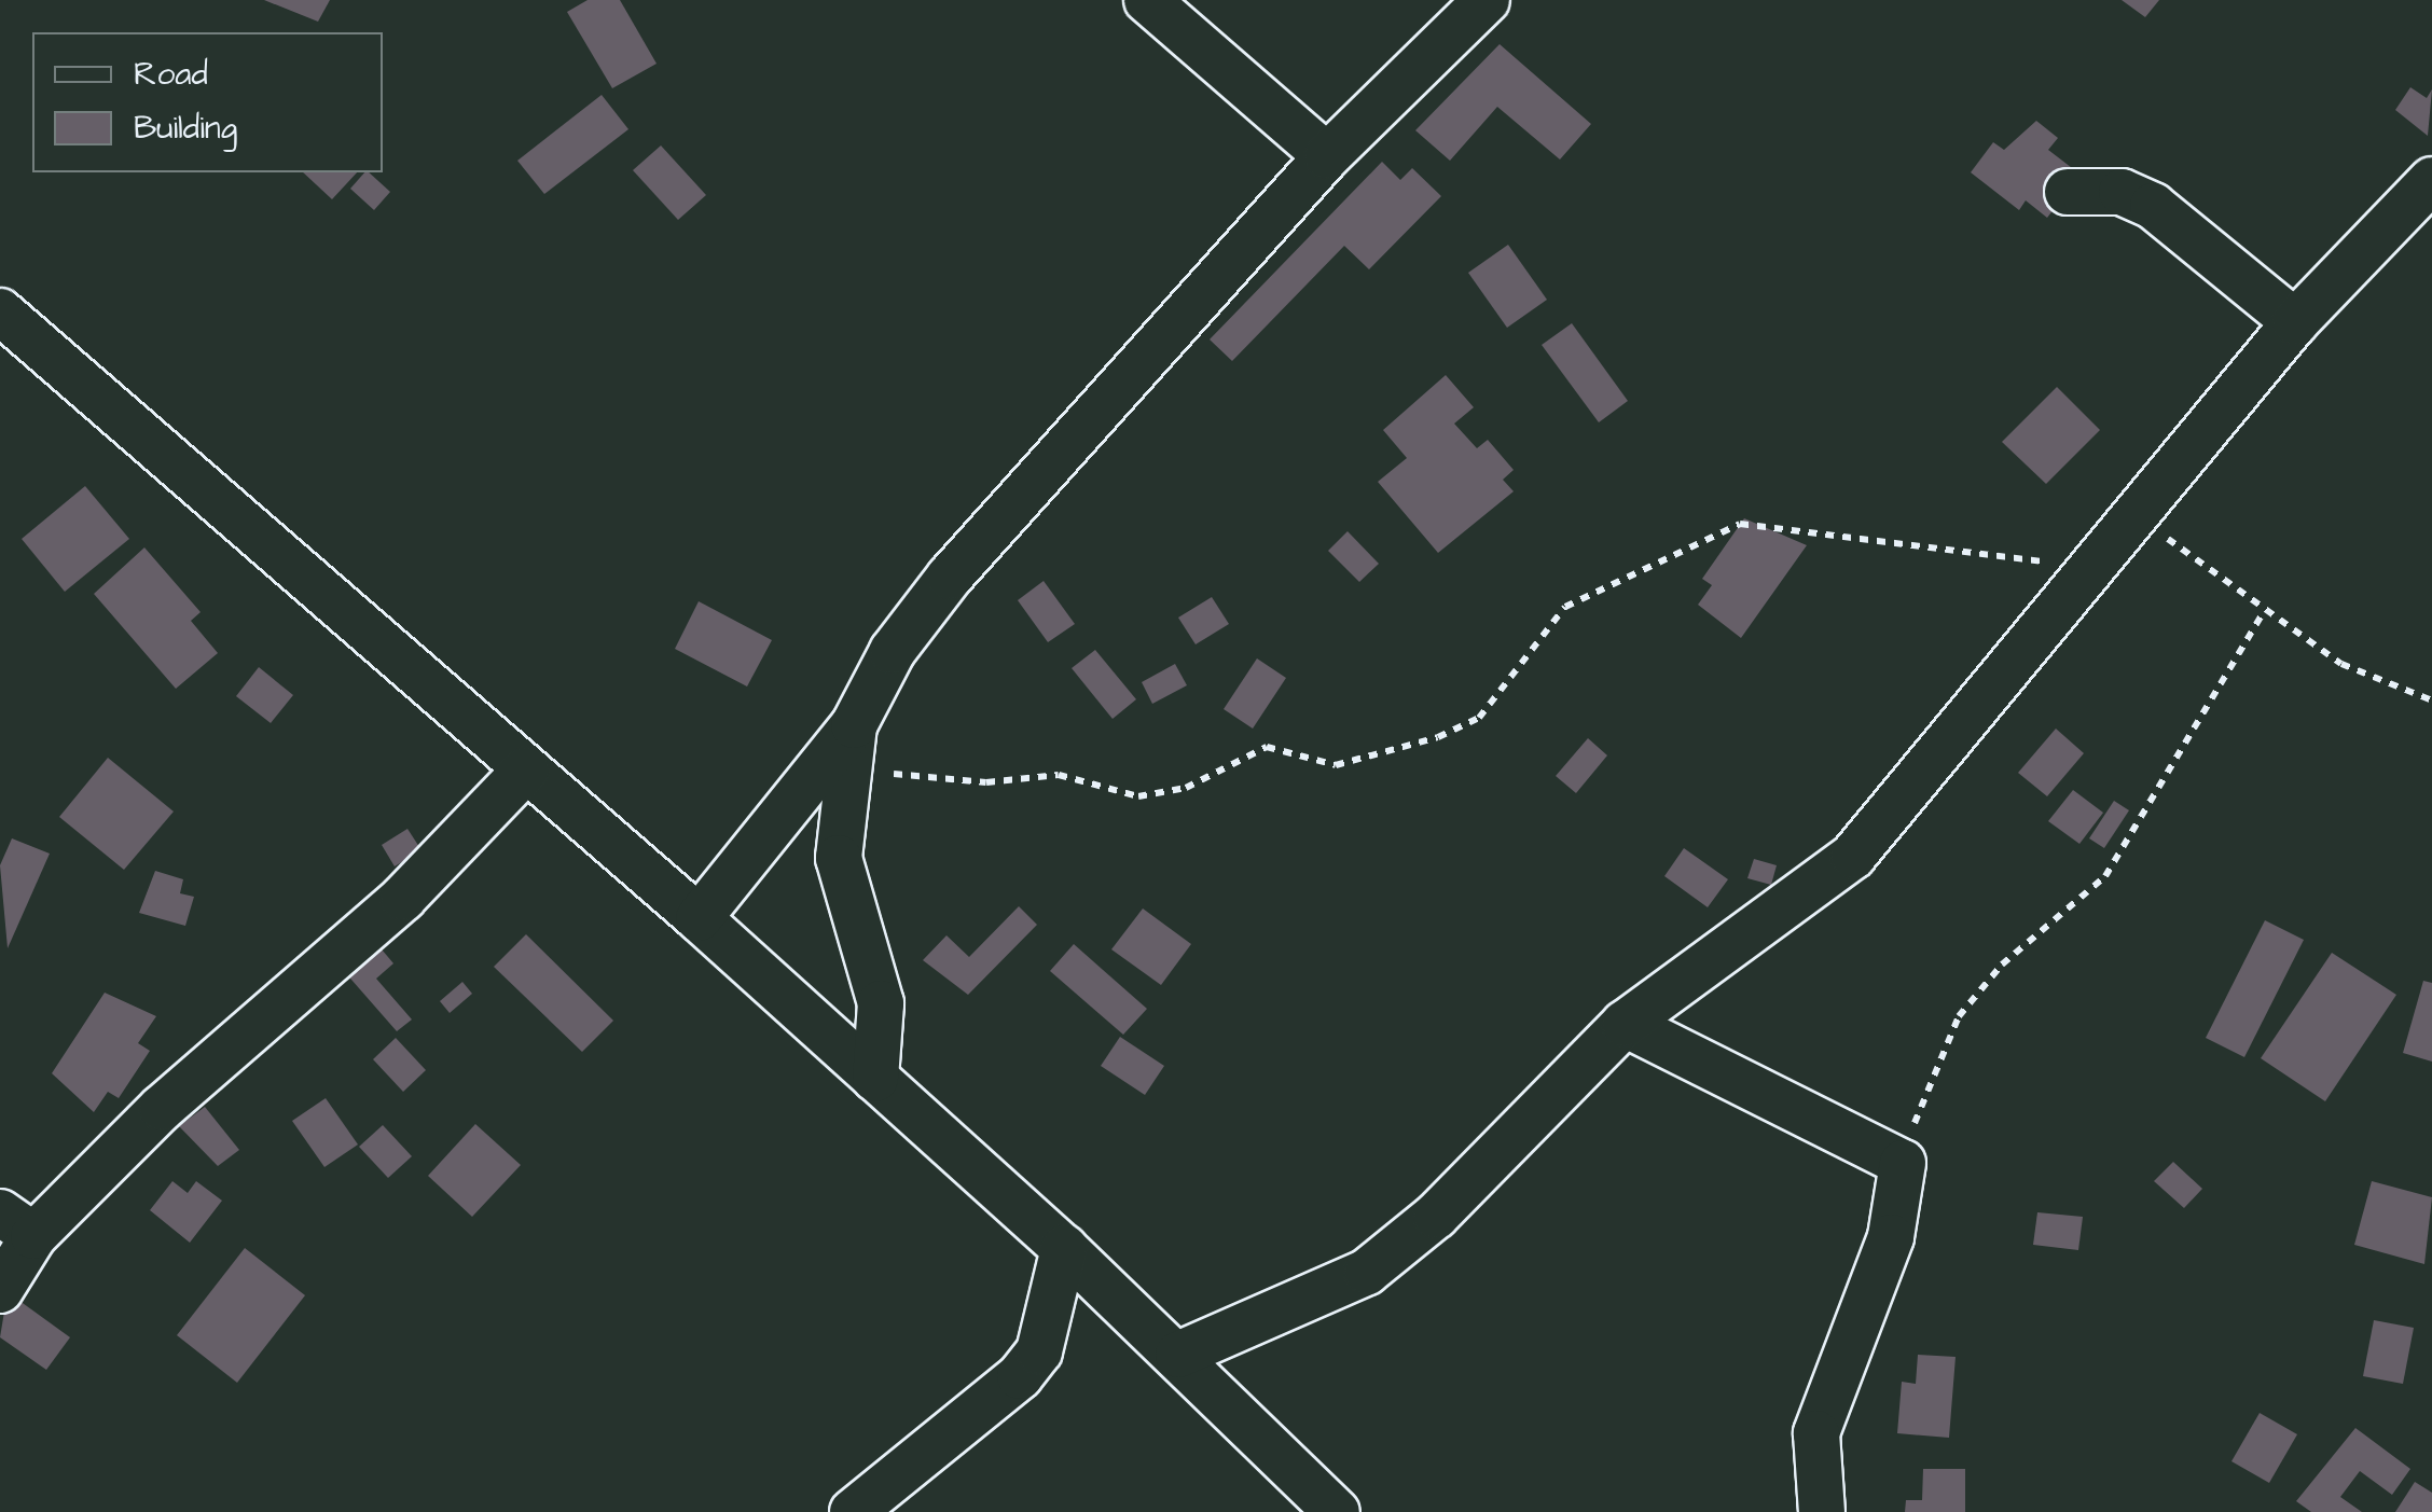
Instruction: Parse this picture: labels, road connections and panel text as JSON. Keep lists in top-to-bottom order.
{
  "legend": ["Road", "Building"]
}
